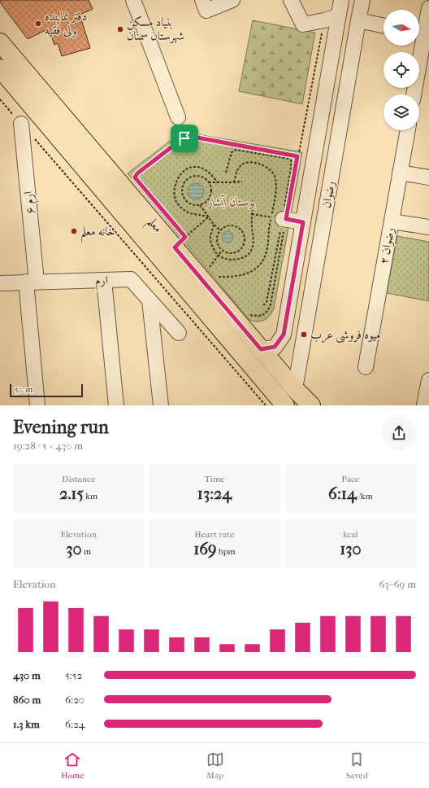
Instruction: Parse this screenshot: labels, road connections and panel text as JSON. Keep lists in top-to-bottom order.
{
  "streets": {
    "main road": ["معلم"],
    "street": [
      "رضوان",
      "ارم ۶",
      "رضوان ۲",
      "ارم"
    ]
  },
  "crossings": [
    ["رضوان", "معلم"],
    ["ارم ۶", "ارم"]
  ],
  "parks": ["بوستان آبشار"],
  "places": [
    "دفتر نماینده ولی فقیه",
    "بنیاد مسکن شهرستان سمنان",
    "خانه معلم",
    "میوه فروشی عرب"
  ],
  "scale_bar": "50 m",
  "north": "right",
  "page": {
    "scale": "50 m",
    "heading": ["Evening run", "19:28 · 5 × 430 m"],
    "stats": [
      ["Distance", "2.15 km"],
      ["Time", "13:24"],
      ["Pace", "6:14 /km"],
      ["Elevation", "30 m"],
      ["Heart rate", "169 bpm"],
      ["kcal", "130"]
    ],
    "chart": ["Elevation", "63–69 m"],
    "list": [
      {
        "name": "430 m",
        "note": "5:52"
      },
      {
        "name": "860 m",
        "note": "6:20"
      },
      {
        "name": "1.3 km",
        "note": "6:24"
      }
    ],
    "tabs": ["Home", "Map", "Saved"]
  }
}
